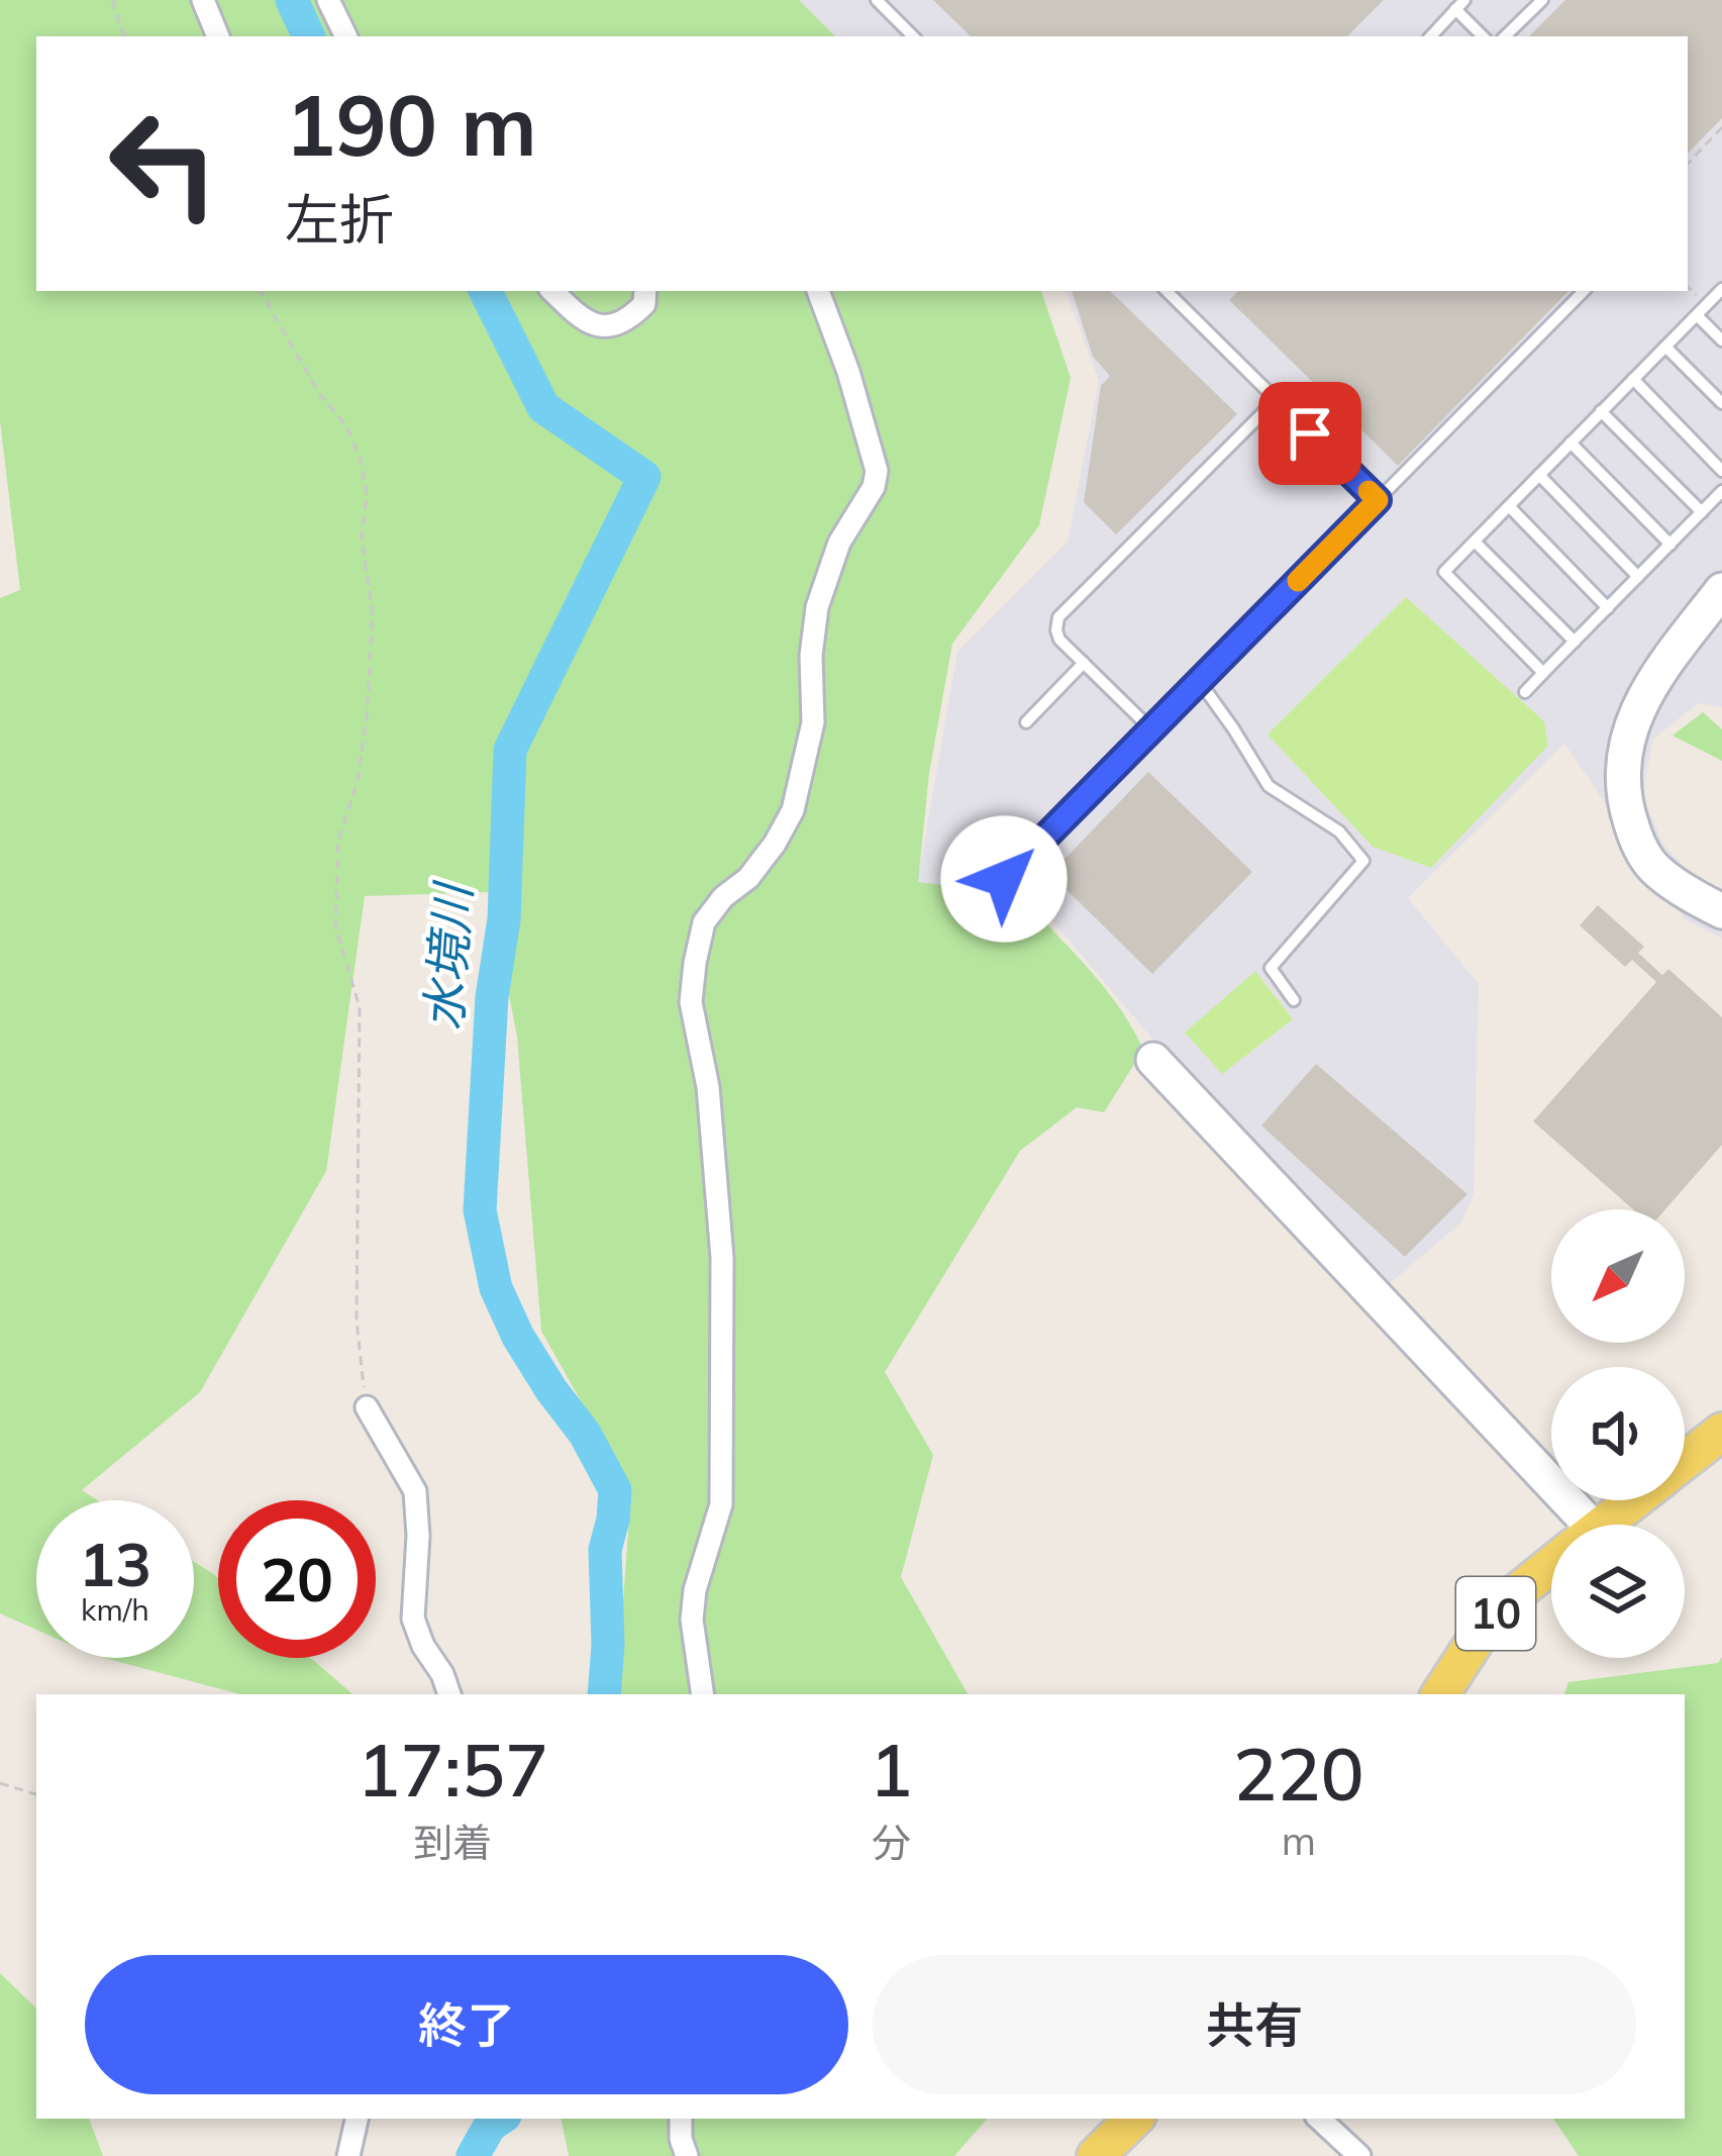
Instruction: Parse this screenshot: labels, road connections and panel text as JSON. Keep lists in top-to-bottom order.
{
  "streets": {
    "main road": ["10"]
  },
  "water": ["水境川"],
  "north": "bottom left",
  "page": {
    "turn": ["190 m", "左折"],
    "speed": "13 km/h",
    "limit": "20",
    "eta": [
      "17:57",
      "到着",
      "1",
      "分",
      "220",
      "m"
    ],
    "buttons": ["終了", "共有"]
  }
}
